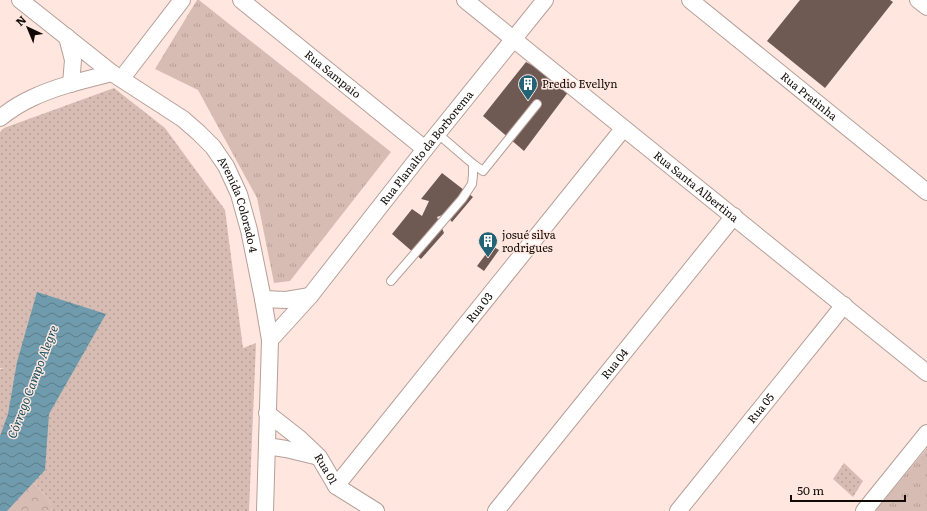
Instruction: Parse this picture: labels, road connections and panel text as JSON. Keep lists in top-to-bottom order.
{
  "streets": {
    "street": [
      "Rua Sampaio",
      "Rua Pratinha",
      "Rua Planalto da Borborema",
      "Rua Santa Albertina",
      "Avenida Colorado 4",
      "Rua 03",
      "Rua 04",
      "Rua 05",
      "Rua 01"
    ]
  },
  "crossings": [
    ["Rua Sampaio", "Rua Planalto da Borborema"],
    ["Rua Planalto da Borborema", "Rua Santa Albertina"],
    ["Rua Planalto da Borborema", "Avenida Colorado 4"],
    ["Rua Santa Albertina", "Rua 03"],
    ["Rua Santa Albertina", "Rua 04"],
    ["Rua Santa Albertina", "Rua 05"],
    ["Avenida Colorado 4", "Rua 01"],
    ["Rua 03", "Rua 01"]
  ],
  "water": ["Córrego Campo Alegre"],
  "places": {
    "building": ["Predio Evellyn", "josué silva rodrigues"]
  },
  "scale_bar": "50 m",
  "north": "top left"
}
